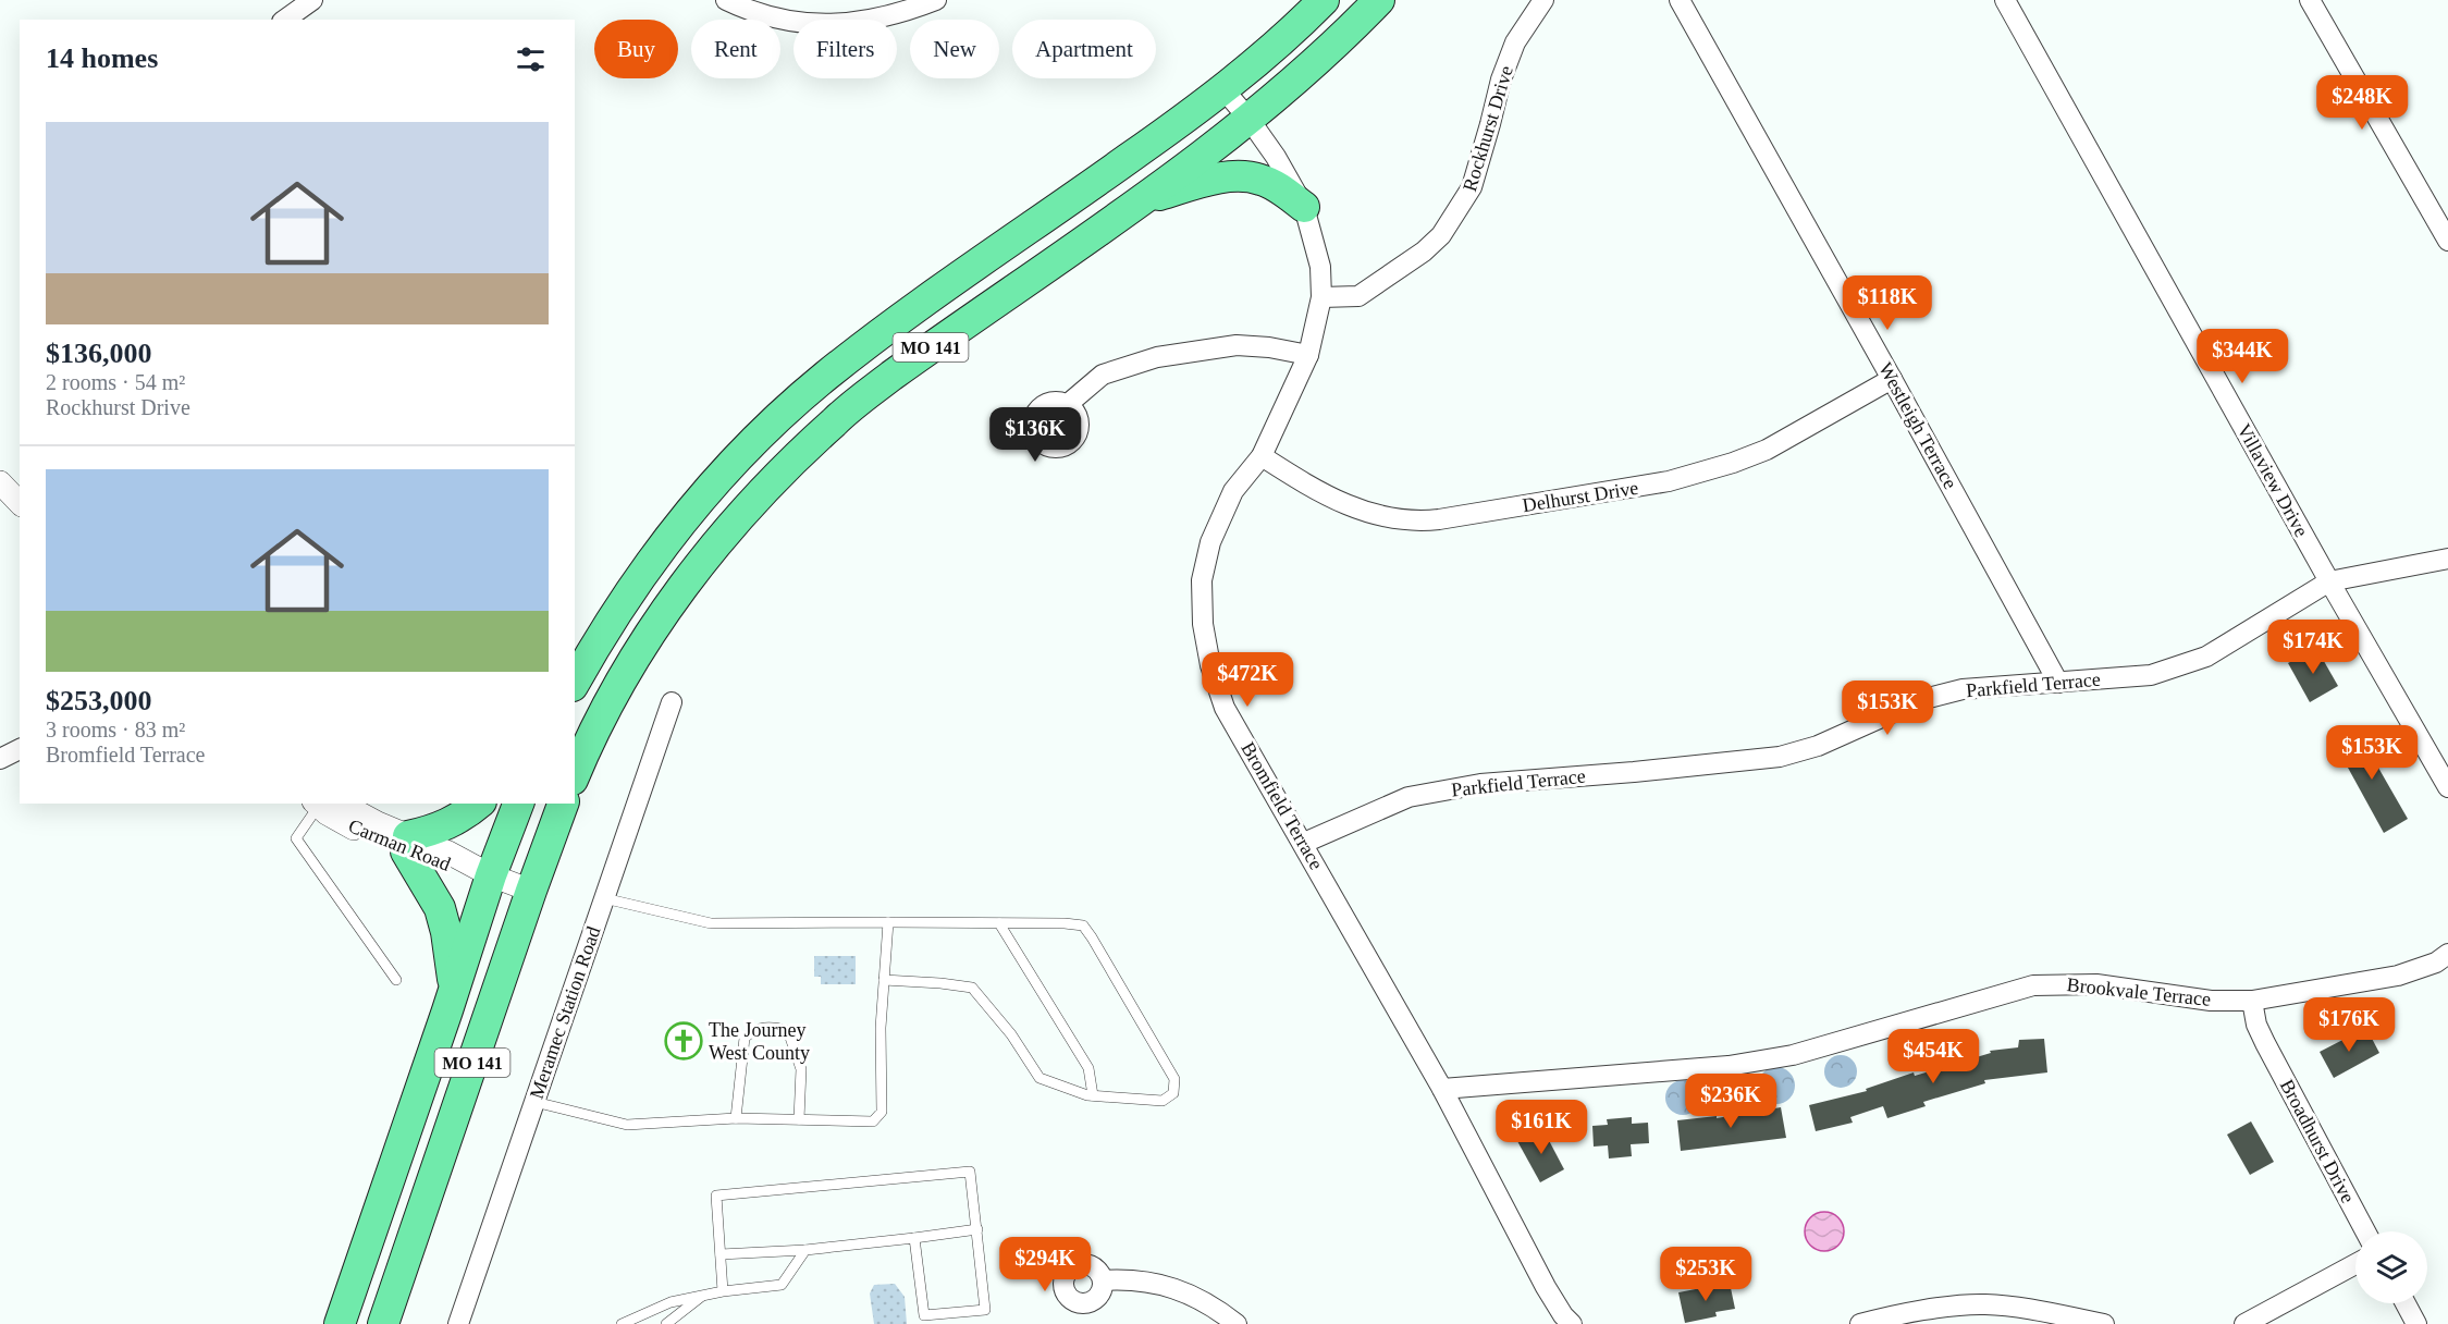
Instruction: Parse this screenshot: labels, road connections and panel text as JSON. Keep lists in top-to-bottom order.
{
  "streets": {
    "highway": ["MO 141"],
    "street": [
      "Rockhurst Drive",
      "Westleigh Terrace",
      "Villaview Drive",
      "Delhurst Drive",
      "Parkfield Terrace",
      "Bromfield Terrace",
      "Carman Road",
      "Brookvale Terrace",
      "Meramec Station Road",
      "Broadhurst Drive"
    ]
  },
  "crossings": [
    ["Rockhurst Drive", "Bromfield Terrace"],
    ["MO 141", "Bromfield Terrace"],
    ["MO 141", "Carman Road"],
    ["Westleigh Terrace", "Delhurst Drive"],
    ["Westleigh Terrace", "Parkfield Terrace"],
    ["Villaview Drive", "Parkfield Terrace"],
    ["Delhurst Drive", "Bromfield Terrace"],
    ["Parkfield Terrace", "Bromfield Terrace"],
    ["Bromfield Terrace", "Brookvale Terrace"],
    ["Brookvale Terrace", "Broadhurst Drive"]
  ],
  "places": {
    "church": ["The Journey West County"]
  },
  "page": {
    "chip": [
      "Buy",
      "Rent",
      "Filters",
      "New",
      "Apartment"
    ],
    "heading": "14 homes",
    "price": [
      "$248K",
      "$118K",
      "$344K",
      "$136K",
      "$174K",
      "$472K",
      "$153K",
      "$153K",
      "$176K",
      "$454K",
      "$236K",
      "$161K",
      "$294K",
      "$253K"
    ],
    "list": [
      {
        "name": "$136,000",
        "note": "2 rooms · 54 m² · Rockhurst Drive"
      },
      {
        "name": "$253,000",
        "note": "3 rooms · 83 m² · Bromfield Terrace"
      }
    ]
  }
}
